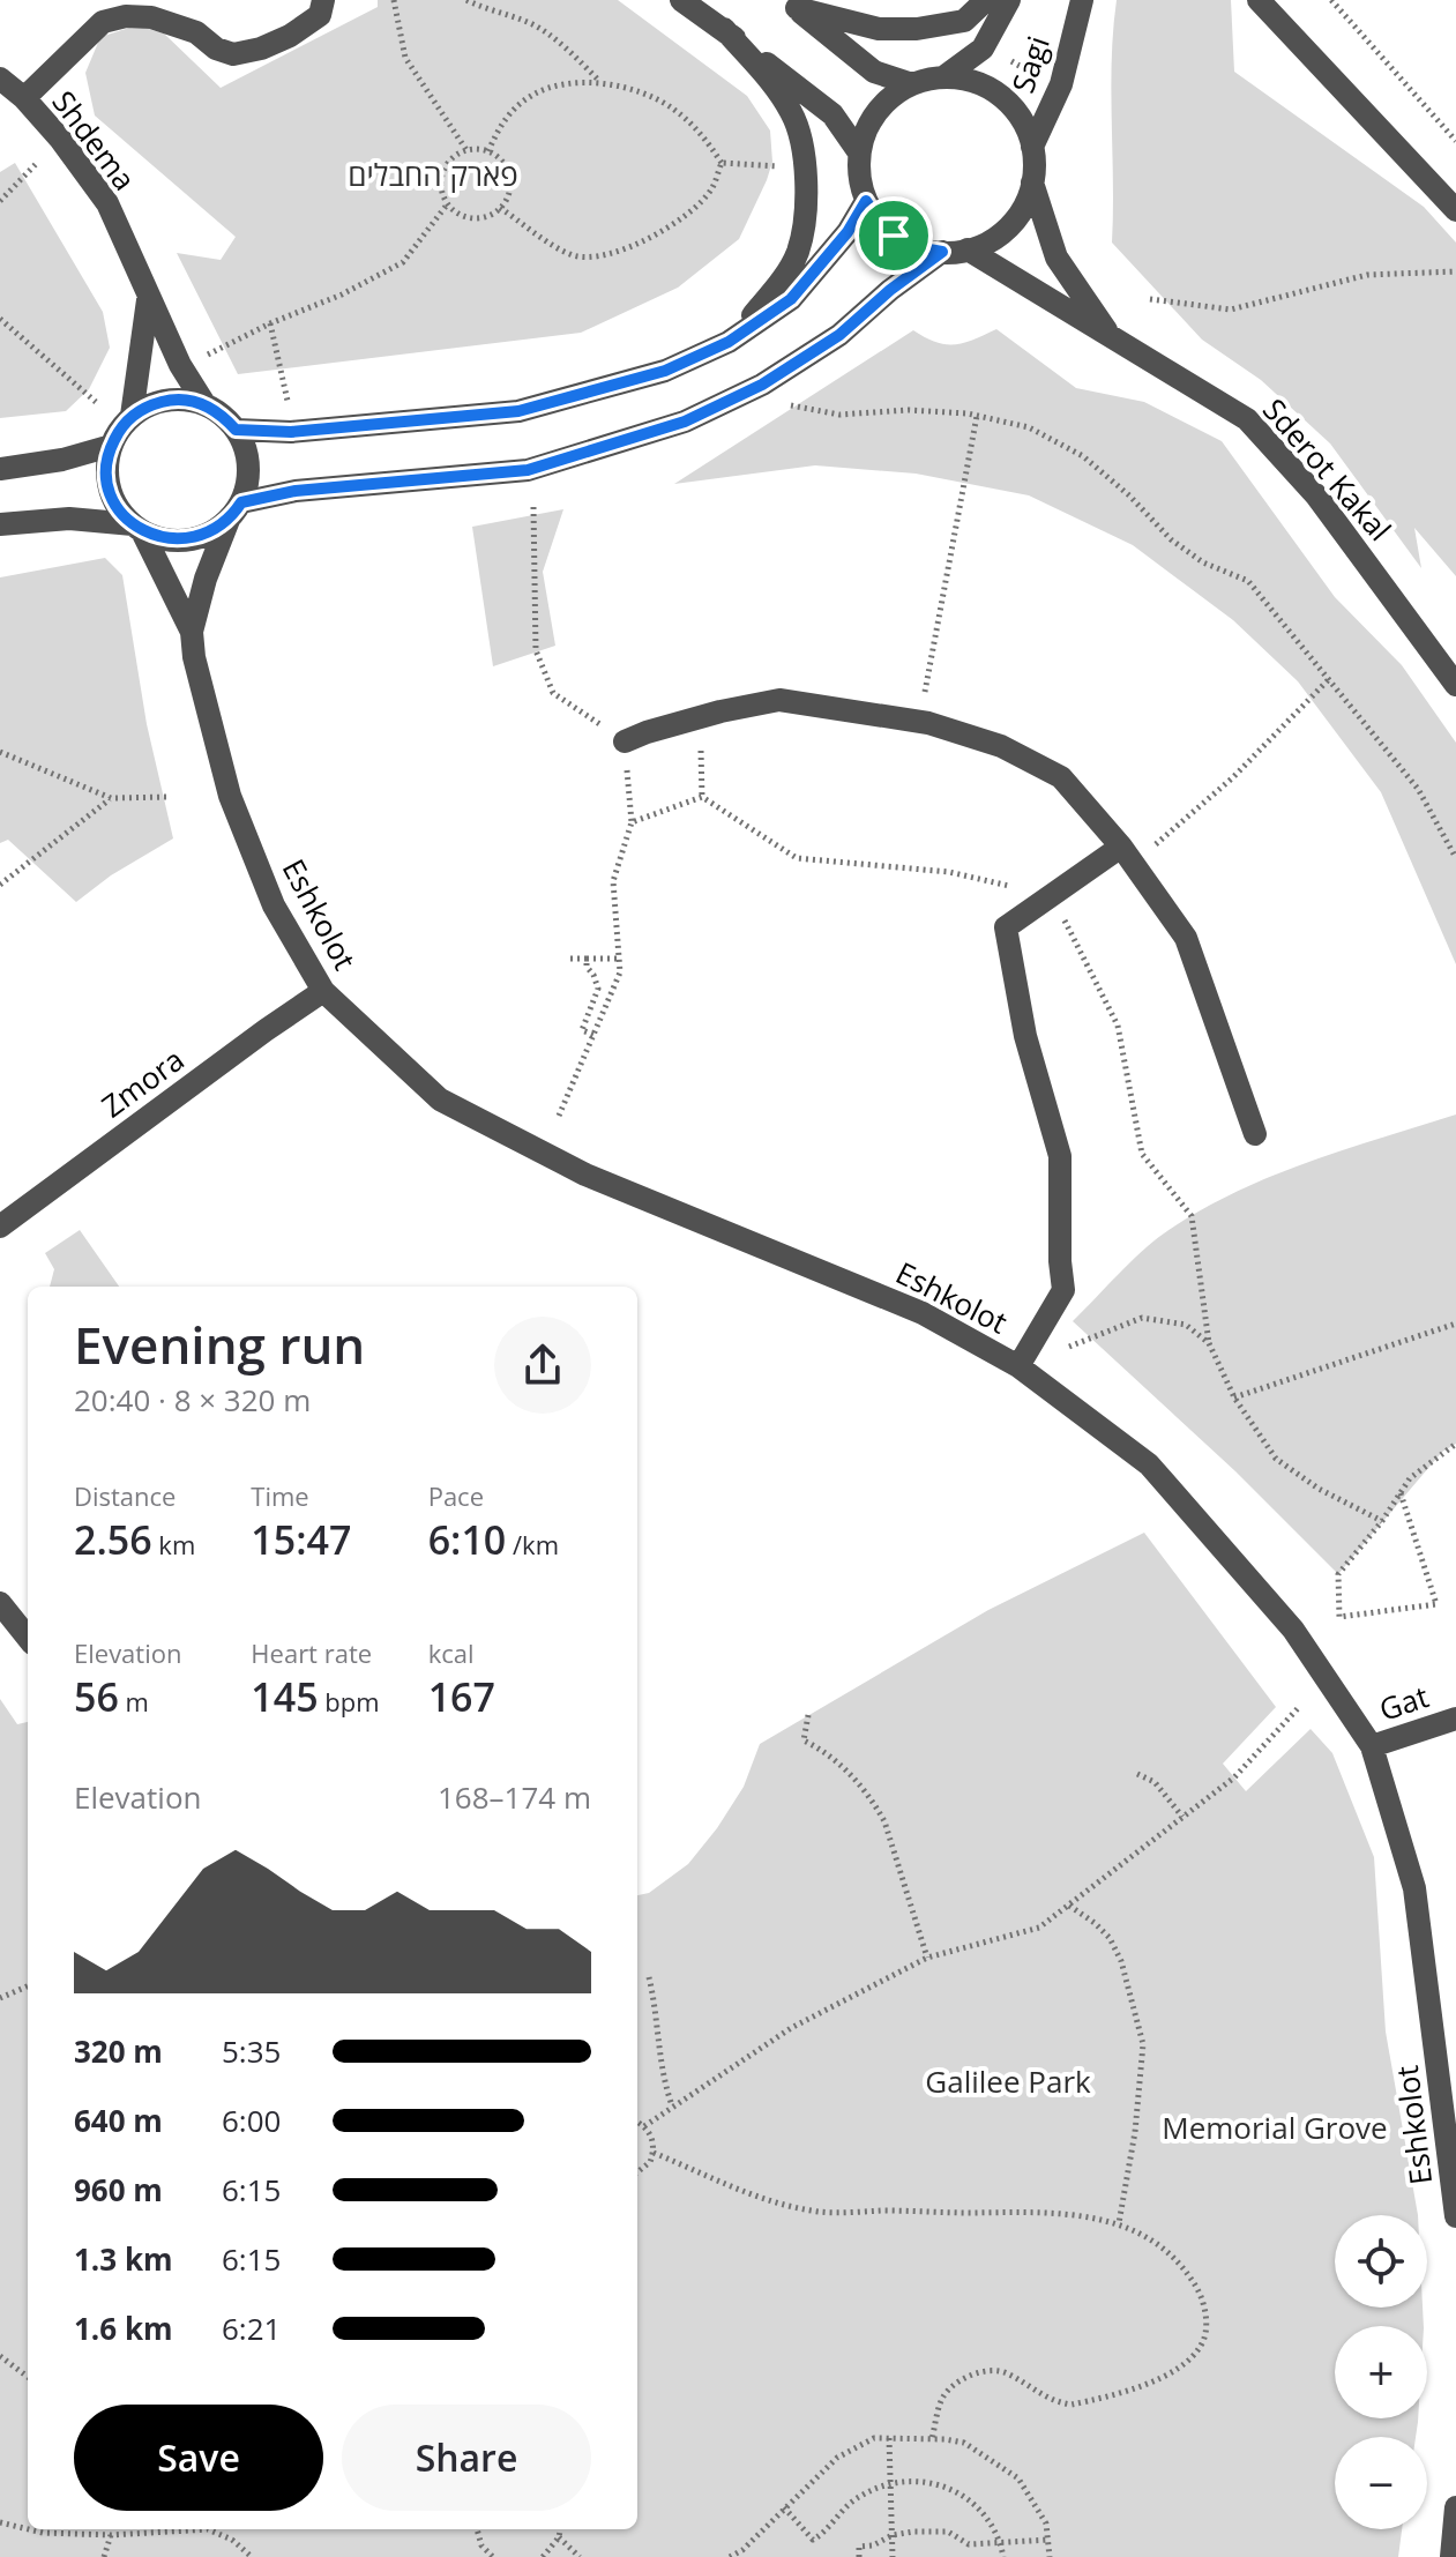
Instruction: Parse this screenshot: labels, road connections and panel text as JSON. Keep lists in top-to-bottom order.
{
  "streets": {
    "street": [
      "Sagi",
      "Shdema",
      "Sderot Kakal",
      "Eshkolot",
      "Zmora",
      "Gat"
    ]
  },
  "crossings": [
    ["Sagi", "Sderot Kakal"],
    ["Shdema", "Eshkolot"],
    ["Eshkolot", "Zmora"],
    ["Eshkolot", "Gat"]
  ],
  "parks": ["פארק החבלים", "Galilee Park", "Memorial Grove"],
  "page": {
    "heading": ["Evening run", "20:40 · 8 × 320 m"],
    "stats": [
      ["Distance", "2.56 km"],
      ["Time", "15:47"],
      ["Pace", "6:10 /km"],
      ["Elevation", "56 m"],
      ["Heart rate", "145 bpm"],
      ["kcal", "167"]
    ],
    "chart": ["Elevation", "168–174 m"],
    "list": [
      {
        "name": "320 m",
        "note": "5:35"
      },
      {
        "name": "640 m",
        "note": "6:00"
      },
      {
        "name": "960 m",
        "note": "6:15"
      },
      {
        "name": "1.3 km",
        "note": "6:15"
      },
      {
        "name": "1.6 km",
        "note": "6:21"
      }
    ],
    "map_buttons": ["+", "−"],
    "buttons": ["Save", "Share"]
  }
}
